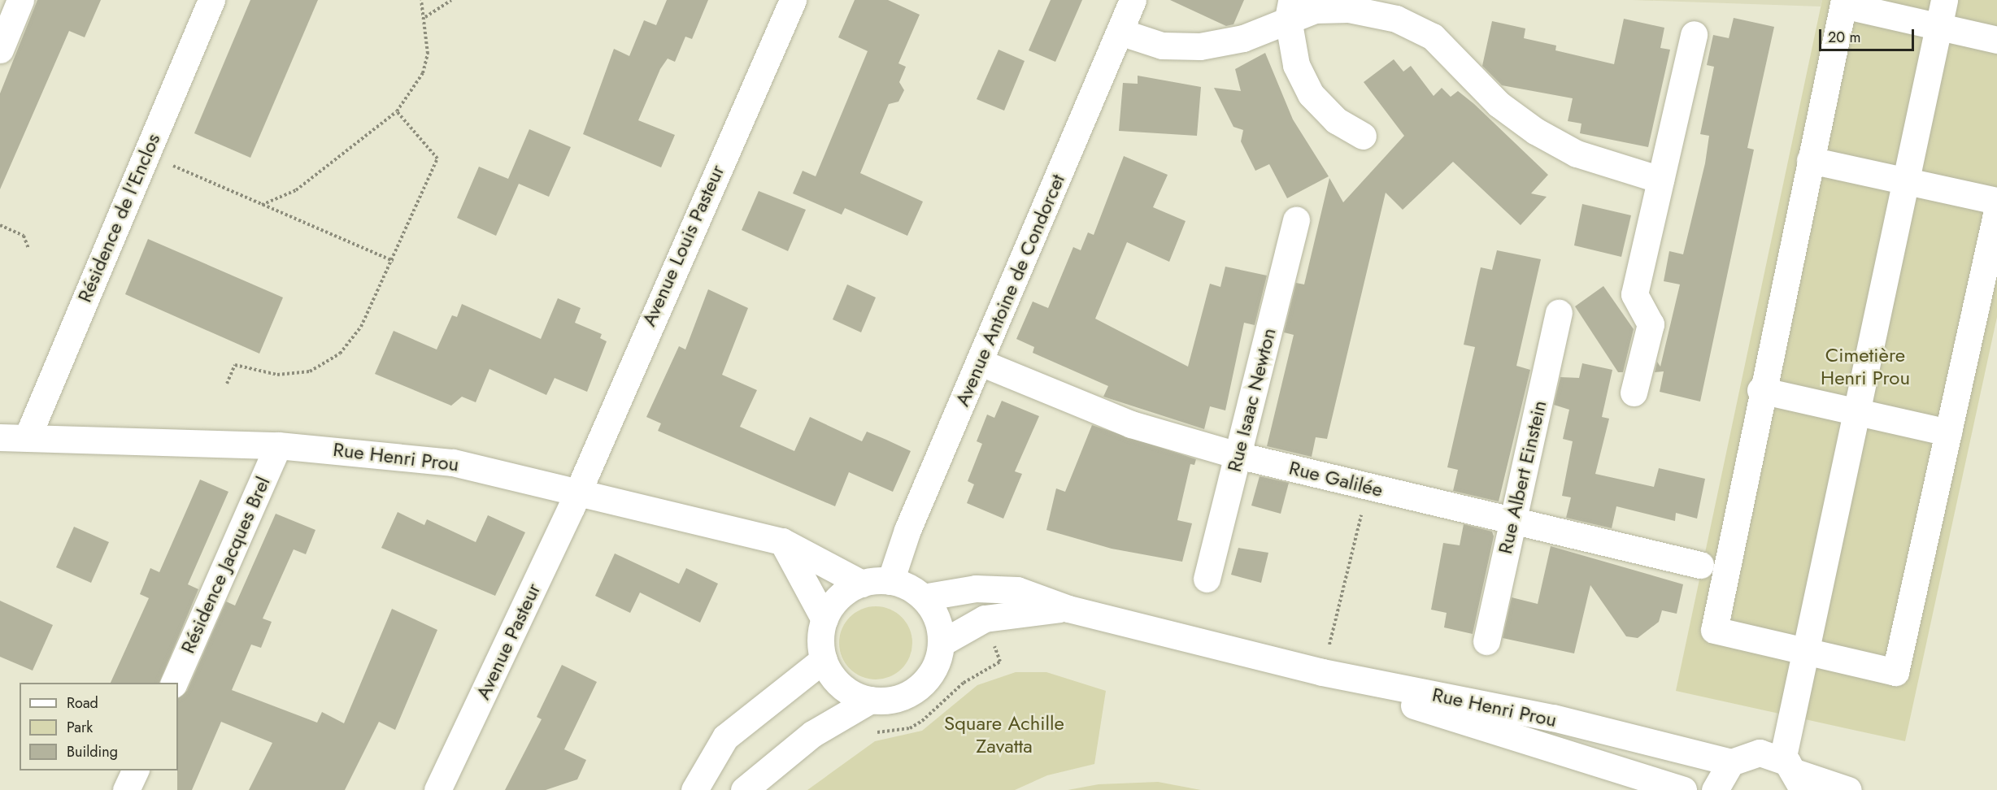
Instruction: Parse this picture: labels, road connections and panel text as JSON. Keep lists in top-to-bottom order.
{
  "streets": {
    "street": [
      "Résidence de l'Enclos",
      "Avenue Louis Pasteur",
      "Avenue Antoine de Condorcet",
      "Rue Isaac Newton",
      "Rue Henri Prou",
      "Rue Albert Einstein",
      "Rue Galilée",
      "Résidence Jacques Brel",
      "Avenue Pasteur"
    ]
  },
  "crossings": [
    ["Résidence de l'Enclos", "Rue Henri Prou"],
    ["Avenue Louis Pasteur", "Rue Henri Prou"],
    ["Avenue Louis Pasteur", "Avenue Pasteur"],
    ["Avenue Antoine de Condorcet", "Rue Henri Prou"],
    ["Avenue Antoine de Condorcet", "Rue Galilée"],
    ["Rue Isaac Newton", "Rue Galilée"],
    ["Rue Henri Prou", "Résidence Jacques Brel"],
    ["Rue Henri Prou", "Avenue Pasteur"],
    ["Rue Albert Einstein", "Rue Galilée"]
  ],
  "parks": ["Cimetière Henri Prou", "Square Achille Zavatta"],
  "legend": ["Road", "Park", "Building"],
  "scale_bar": "20 m"
}
